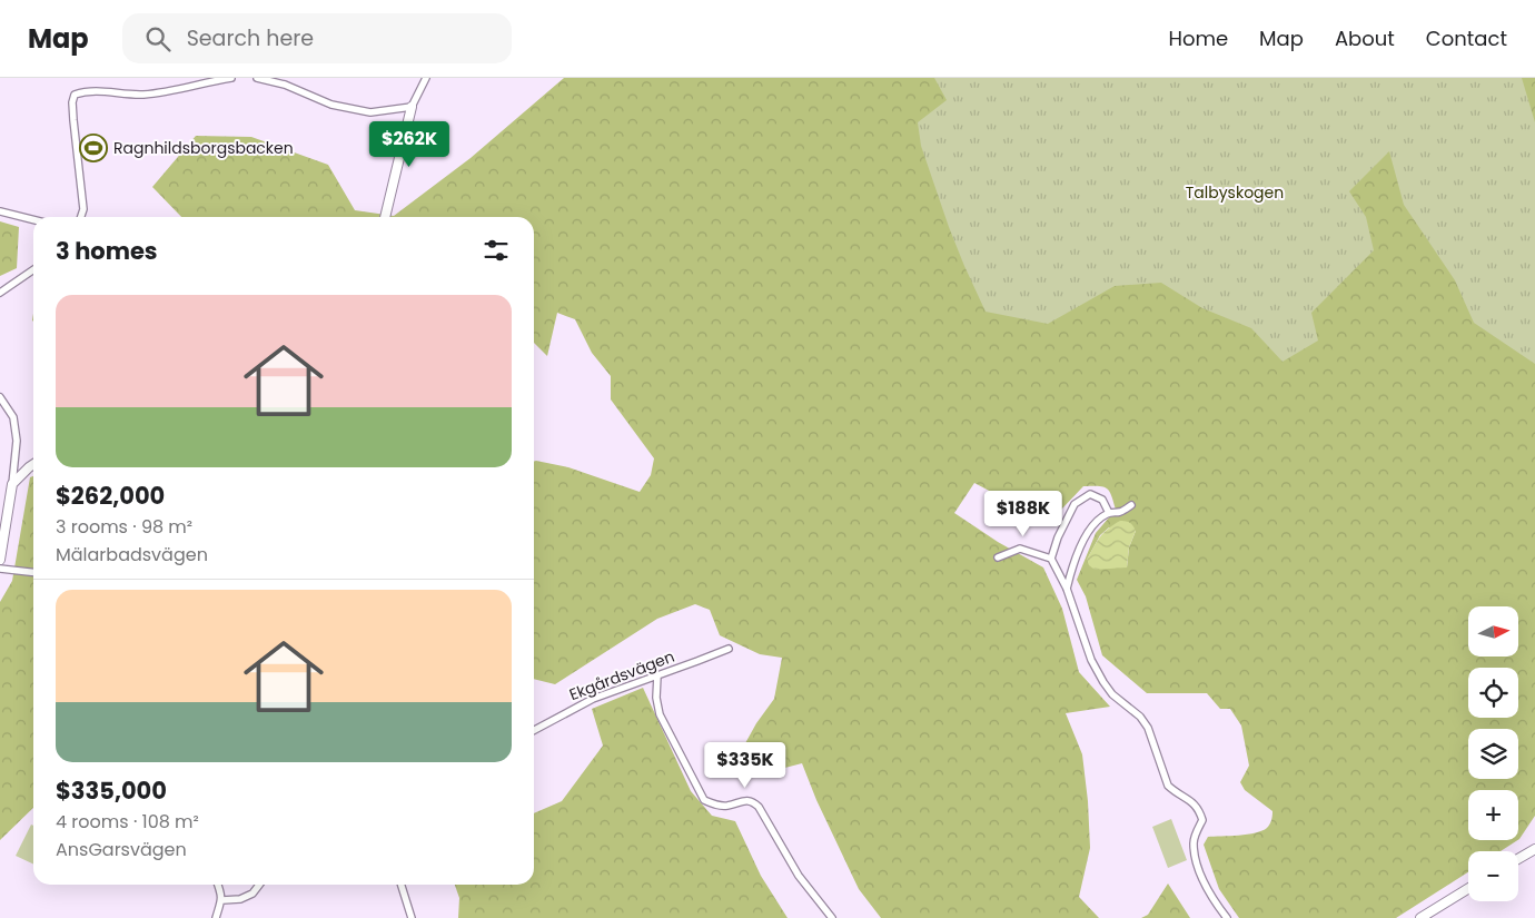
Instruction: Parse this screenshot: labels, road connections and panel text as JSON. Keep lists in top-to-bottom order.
{
  "streets": {
    "street": ["Ekgårdsvägen"]
  },
  "parks": ["Talbyskogen"],
  "places": {
    "sports": ["Ragnhildsborgsbacken"]
  },
  "north": "right",
  "page": {
    "header": "Map",
    "search": "Search here",
    "nav": [
      "Home",
      "Map",
      "About",
      "Contact"
    ],
    "price": ["$262K", "$188K", "$335K"],
    "heading": "3 homes",
    "list": [
      {
        "name": "$262,000",
        "note": "3 rooms · 98 m² · Mälarbadsvägen"
      },
      {
        "name": "$335,000",
        "note": "4 rooms · 108 m² · AnsGarsvägen"
      }
    ],
    "map_buttons": ["+", "−"]
  }
}
